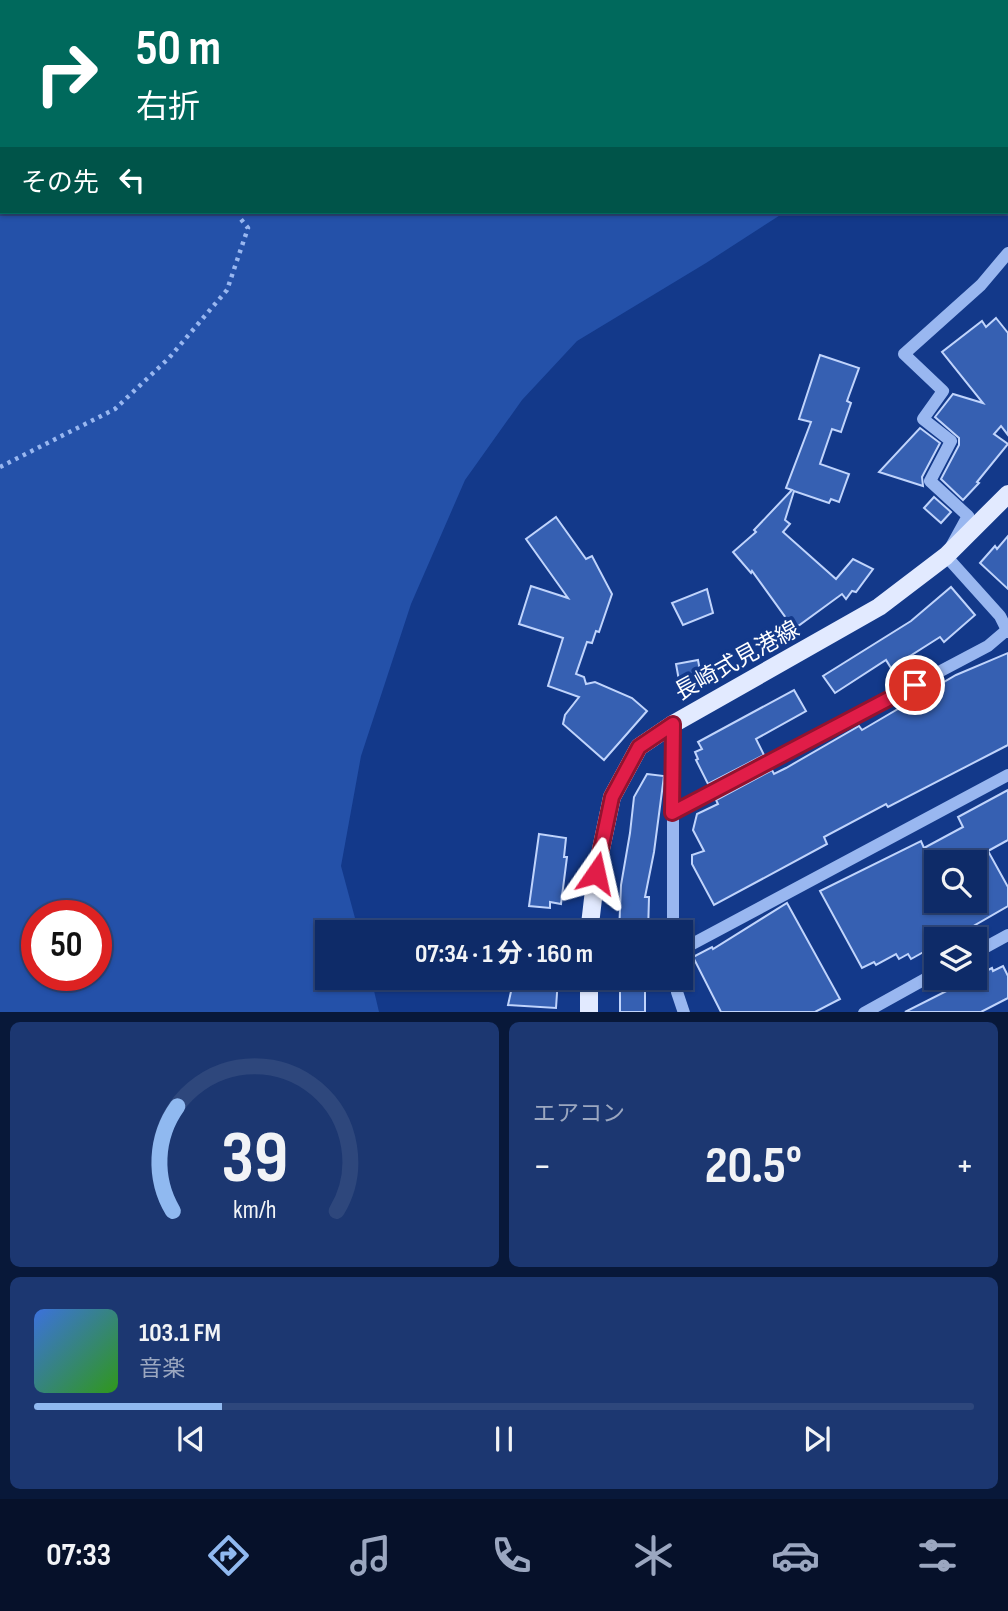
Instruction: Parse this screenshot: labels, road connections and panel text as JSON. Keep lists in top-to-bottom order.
{
  "streets": {
    "main road": ["長崎式見港線"]
  },
  "page": {
    "turn": ["50 m", "右折"],
    "then": "その先",
    "limit": "50",
    "trip": "07:34 · 1 分 · 160 m",
    "tile": "エアコン",
    "heat": ["−", "20.5°", "+"],
    "song": ["103.1 FM", "音楽"],
    "tabs": "07:33",
    "gauge": ["39", "km/h"]
  }
}
